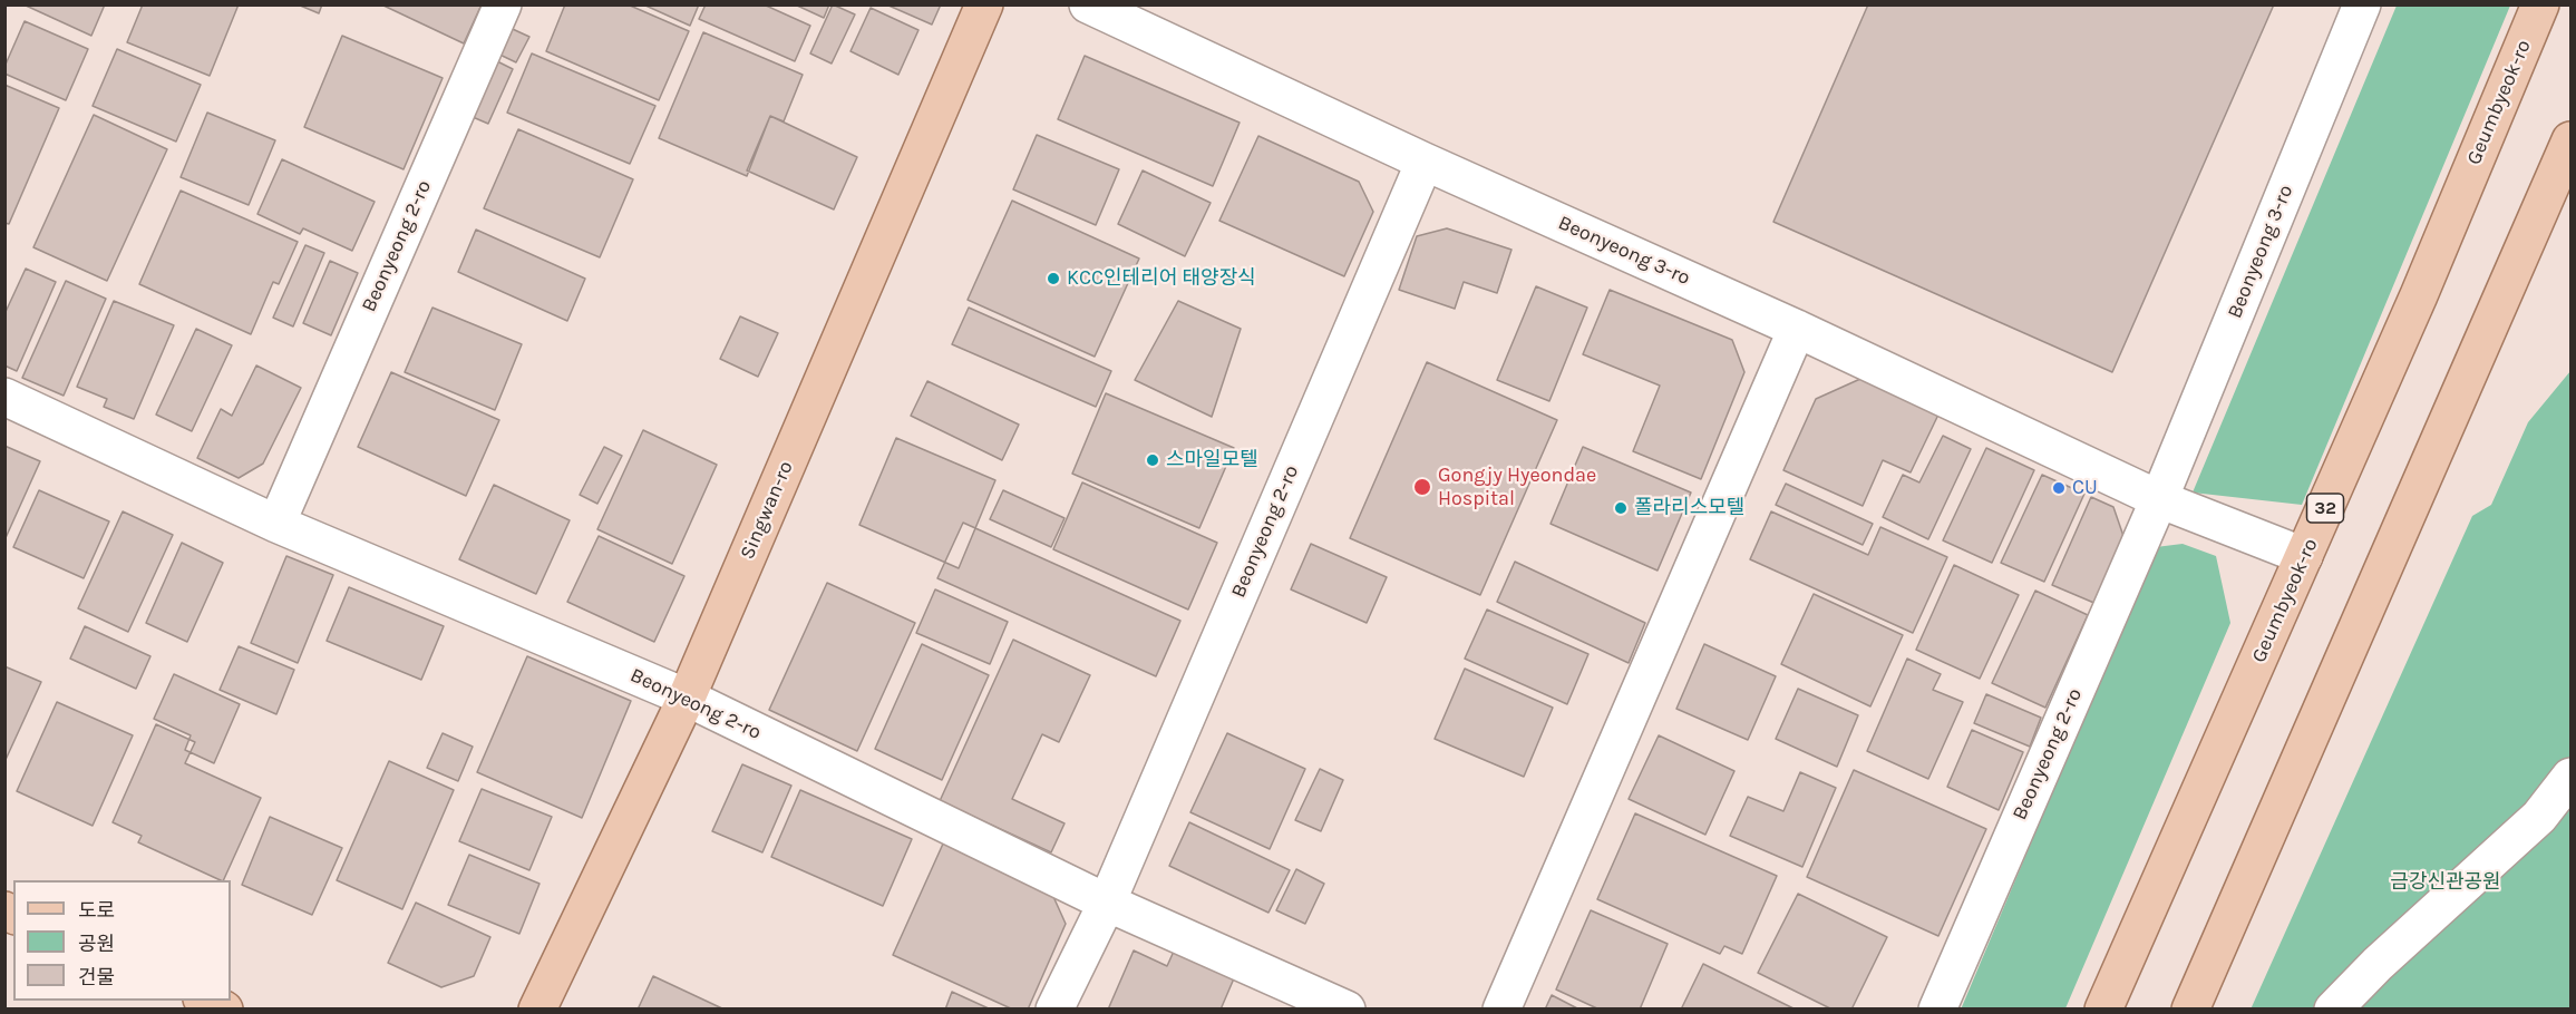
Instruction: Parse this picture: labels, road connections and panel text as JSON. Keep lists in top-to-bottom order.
{
  "streets": {
    "main road": ["Geumbyeok-ro", "32", "Singwan-ro"],
    "street": ["Beonyeong 2-ro", "Beonyeong 3-ro"]
  },
  "crossings": [
    ["Geumbyeok-ro", "Beonyeong 3-ro"],
    ["Beonyeong 2-ro", "Beonyeong 3-ro"],
    ["Beonyeong 2-ro", "Singwan-ro"]
  ],
  "parks": ["금강신관공원"],
  "places": [
    "KCC인테리어 태양장식",
    "스마일모텔",
    "Gongjy Hyeondae Hospital",
    "CU",
    "폴라리스모텔"
  ],
  "legend": ["도로", "공원", "건물"]
}
